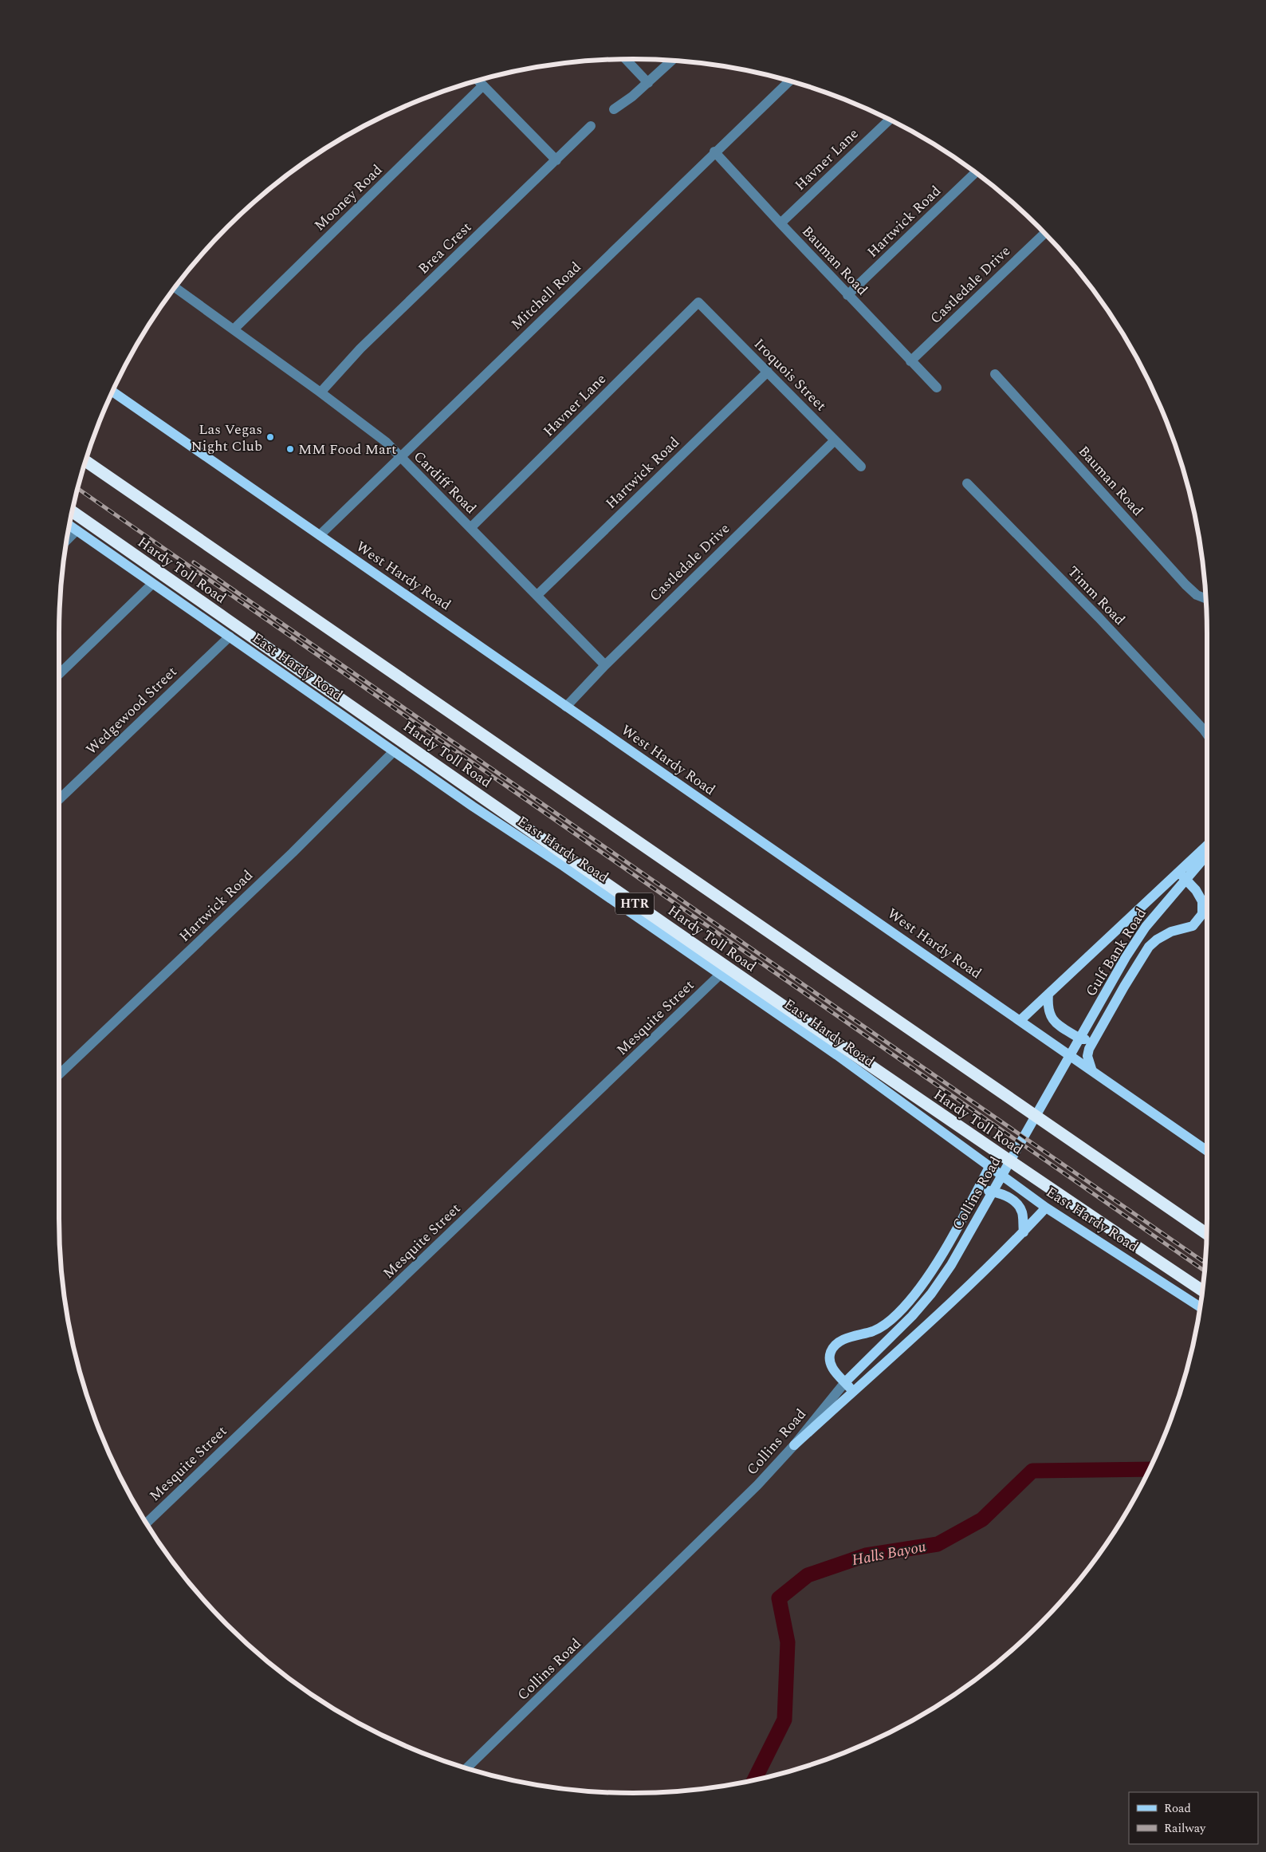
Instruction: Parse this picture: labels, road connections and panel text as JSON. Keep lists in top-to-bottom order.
{
  "streets": {
    "highway": ["Hardy Toll Road", "HTR"],
    "main road": [
      "West Hardy Road",
      "East Hardy Road",
      "Gulf Bank Road",
      "Collins Road"
    ],
    "street": [
      "Havner Lane",
      "Mooney Road",
      "Hartwick Road",
      "Brea Crest",
      "Bauman Road",
      "Castledale Drive",
      "Mitchell Road",
      "Iroquois Street",
      "Cardiff Road",
      "Timm Road",
      "Wedgewood Street",
      "Mesquite Street"
    ]
  },
  "crossings": [
    ["Havner Lane", "Bauman Road"],
    ["Havner Lane", "Iroquois Street"],
    ["Havner Lane", "Cardiff Road"],
    ["Mooney Road", "Cardiff Road"],
    ["Hartwick Road", "Bauman Road"],
    ["Hartwick Road", "Iroquois Street"],
    ["Hartwick Road", "Cardiff Road"],
    ["Hartwick Road", "East Hardy Road"],
    ["Brea Crest", "Cardiff Road"],
    ["Bauman Road", "Castledale Drive"],
    ["Bauman Road", "Mitchell Road"],
    ["Castledale Drive", "Iroquois Street"],
    ["Castledale Drive", "Cardiff Road"],
    ["Castledale Drive", "West Hardy Road"],
    ["Mitchell Road", "Cardiff Road"],
    ["Mitchell Road", "West Hardy Road"],
    ["East Hardy Road", "Wedgewood Street"],
    ["East Hardy Road", "Mesquite Street"],
    ["Gulf Bank Road", "Collins Road"]
  ],
  "water": ["Halls Bayou"],
  "places": ["Las Vegas Night Club", "MM Food Mart"],
  "legend": ["Road", "Railway"]
}
